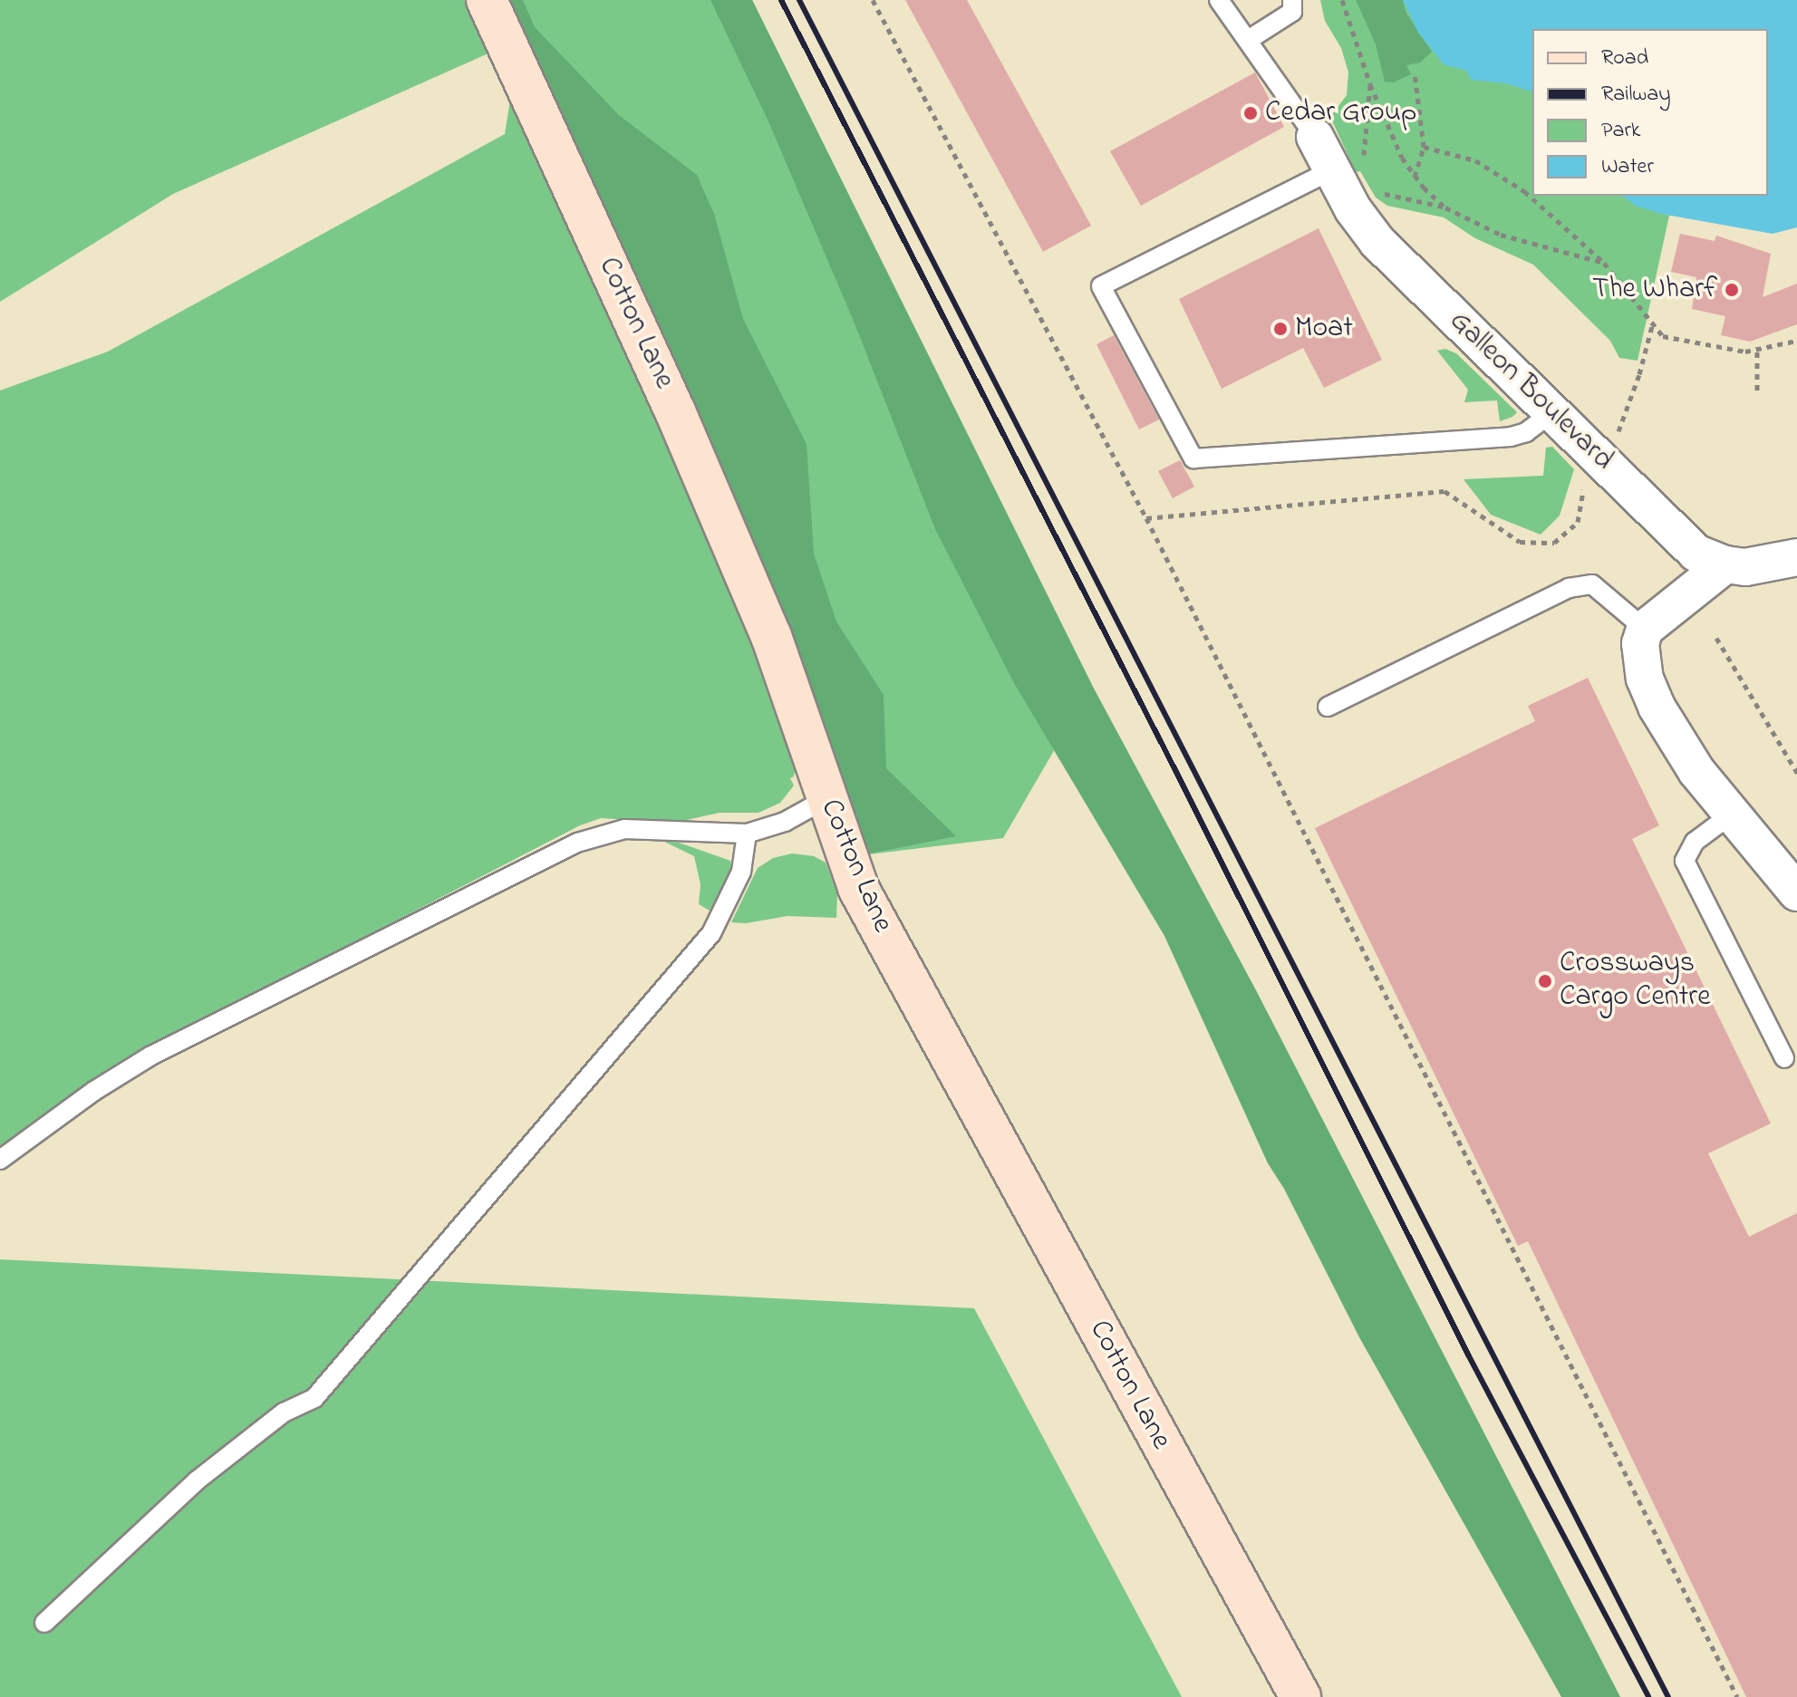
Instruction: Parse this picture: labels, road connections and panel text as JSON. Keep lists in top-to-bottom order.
{
  "streets": {
    "street": ["Cotton Lane", "Galleon Boulevard"]
  },
  "places": [
    "Cedar Group",
    "The Wharf",
    "Moat",
    "Crossways Cargo Centre"
  ],
  "legend": [
    "Road",
    "Railway",
    "Park",
    "Water"
  ]
}
